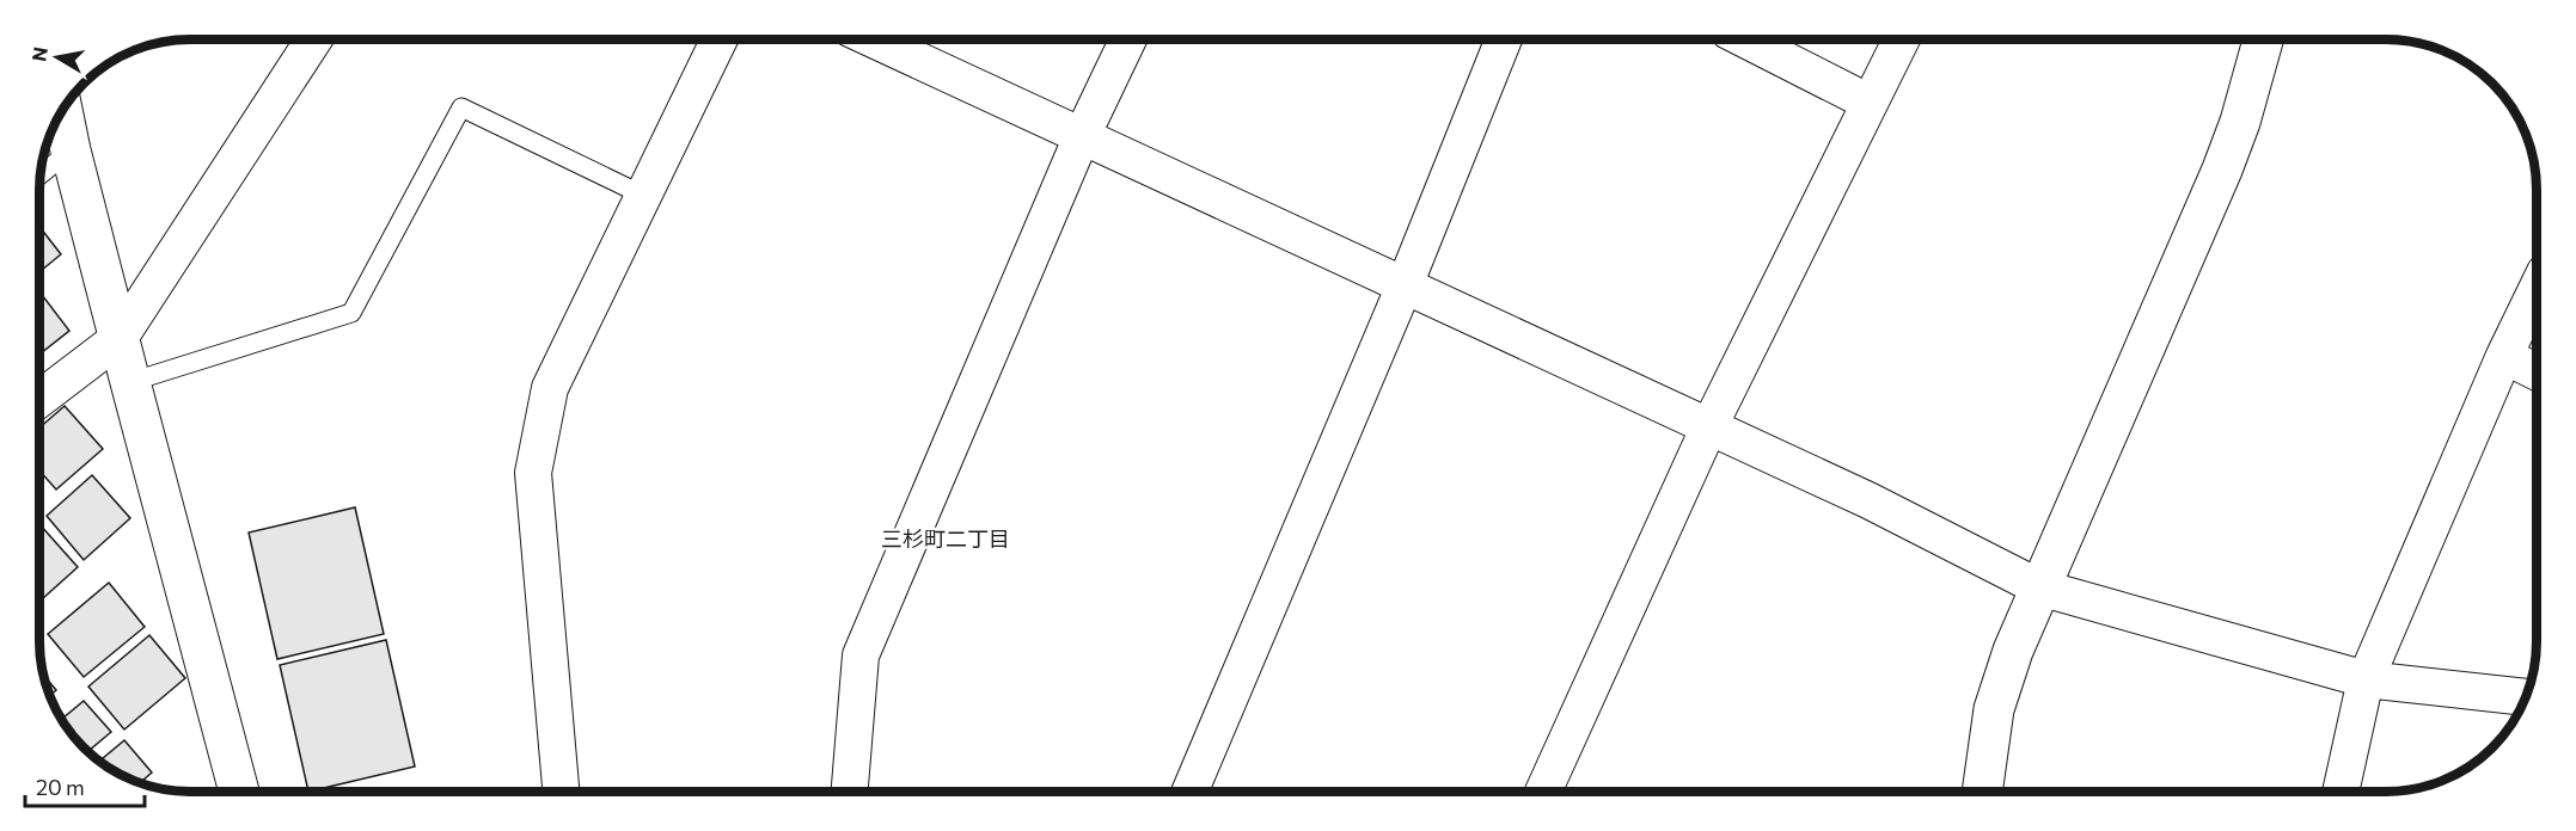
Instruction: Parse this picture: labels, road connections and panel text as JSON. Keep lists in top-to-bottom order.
{
  "districts": ["三杉町二丁目"],
  "scale_bar": "20 m",
  "north": "left"
}
